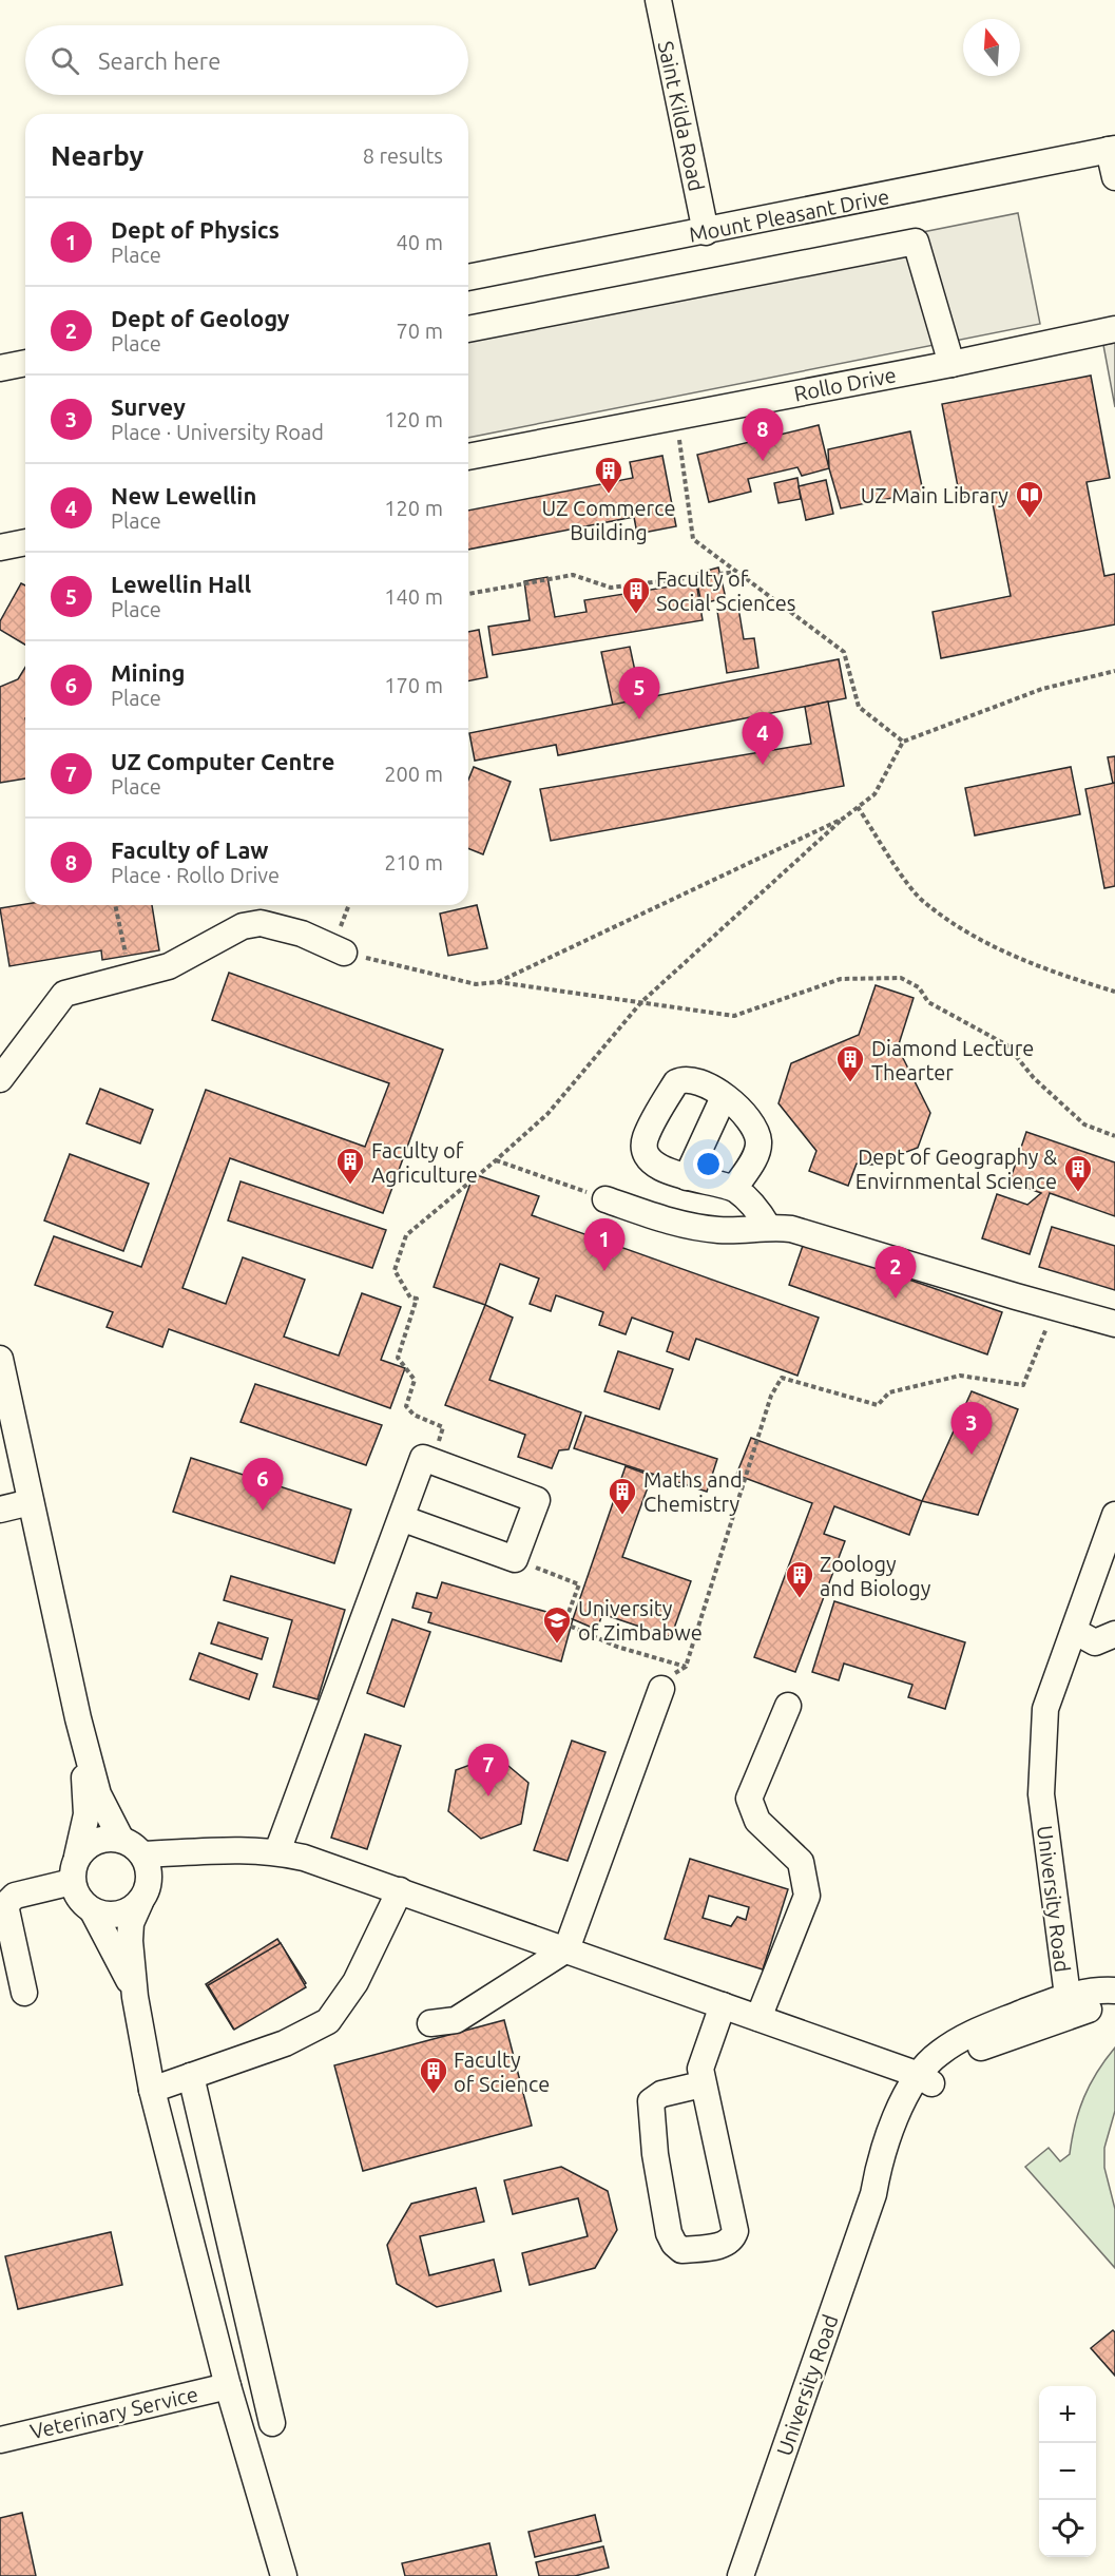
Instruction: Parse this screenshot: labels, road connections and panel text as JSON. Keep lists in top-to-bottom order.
{
  "streets": {
    "street": [
      "Saint Kilda Road",
      "Mount Pleasant Drive",
      "Rollo Drive",
      "University Road",
      "Veterinary Service"
    ]
  },
  "crossings": [
    ["Saint Kilda Road", "Mount Pleasant Drive"]
  ],
  "places": {
    "building": [
      "UZ Commerce Building",
      "Faculty of Social Sciences",
      "Diamond Lecture Thearter",
      "Faculty of Agriculture",
      "Dept of Geography & Envirnmental Science",
      "Maths and Chemistry",
      "Zoology and Biology",
      "Faculty of Science"
    ],
    "library": ["UZ Main Library"],
    "school or university": ["University of Zimbabwe"]
  },
  "north": "top",
  "page": {
    "search": "Search here",
    "heading": ["Nearby", "8 results"],
    "list": [
      {
        "mark": "1",
        "name": "Dept of Physics",
        "note": "Place",
        "value": "40 m"
      },
      {
        "mark": "2",
        "name": "Dept of Geology",
        "note": "Place",
        "value": "70 m"
      },
      {
        "mark": "3",
        "name": "Survey",
        "note": "Place · University Road",
        "value": "120 m"
      },
      {
        "mark": "4",
        "name": "New Lewellin",
        "note": "Place",
        "value": "120 m"
      },
      {
        "mark": "5",
        "name": "Lewellin Hall",
        "note": "Place",
        "value": "140 m"
      },
      {
        "mark": "6",
        "name": "Mining",
        "note": "Place",
        "value": "170 m"
      },
      {
        "mark": "7",
        "name": "UZ Computer Centre",
        "note": "Place",
        "value": "200 m"
      },
      {
        "mark": "8",
        "name": "Faculty of Law",
        "note": "Place · Rollo Drive",
        "value": "210 m"
      }
    ],
    "pins": [
      "8",
      "5",
      "4",
      "1",
      "2",
      "3",
      "6",
      "7"
    ],
    "map_buttons": ["+", "−"]
  }
}
